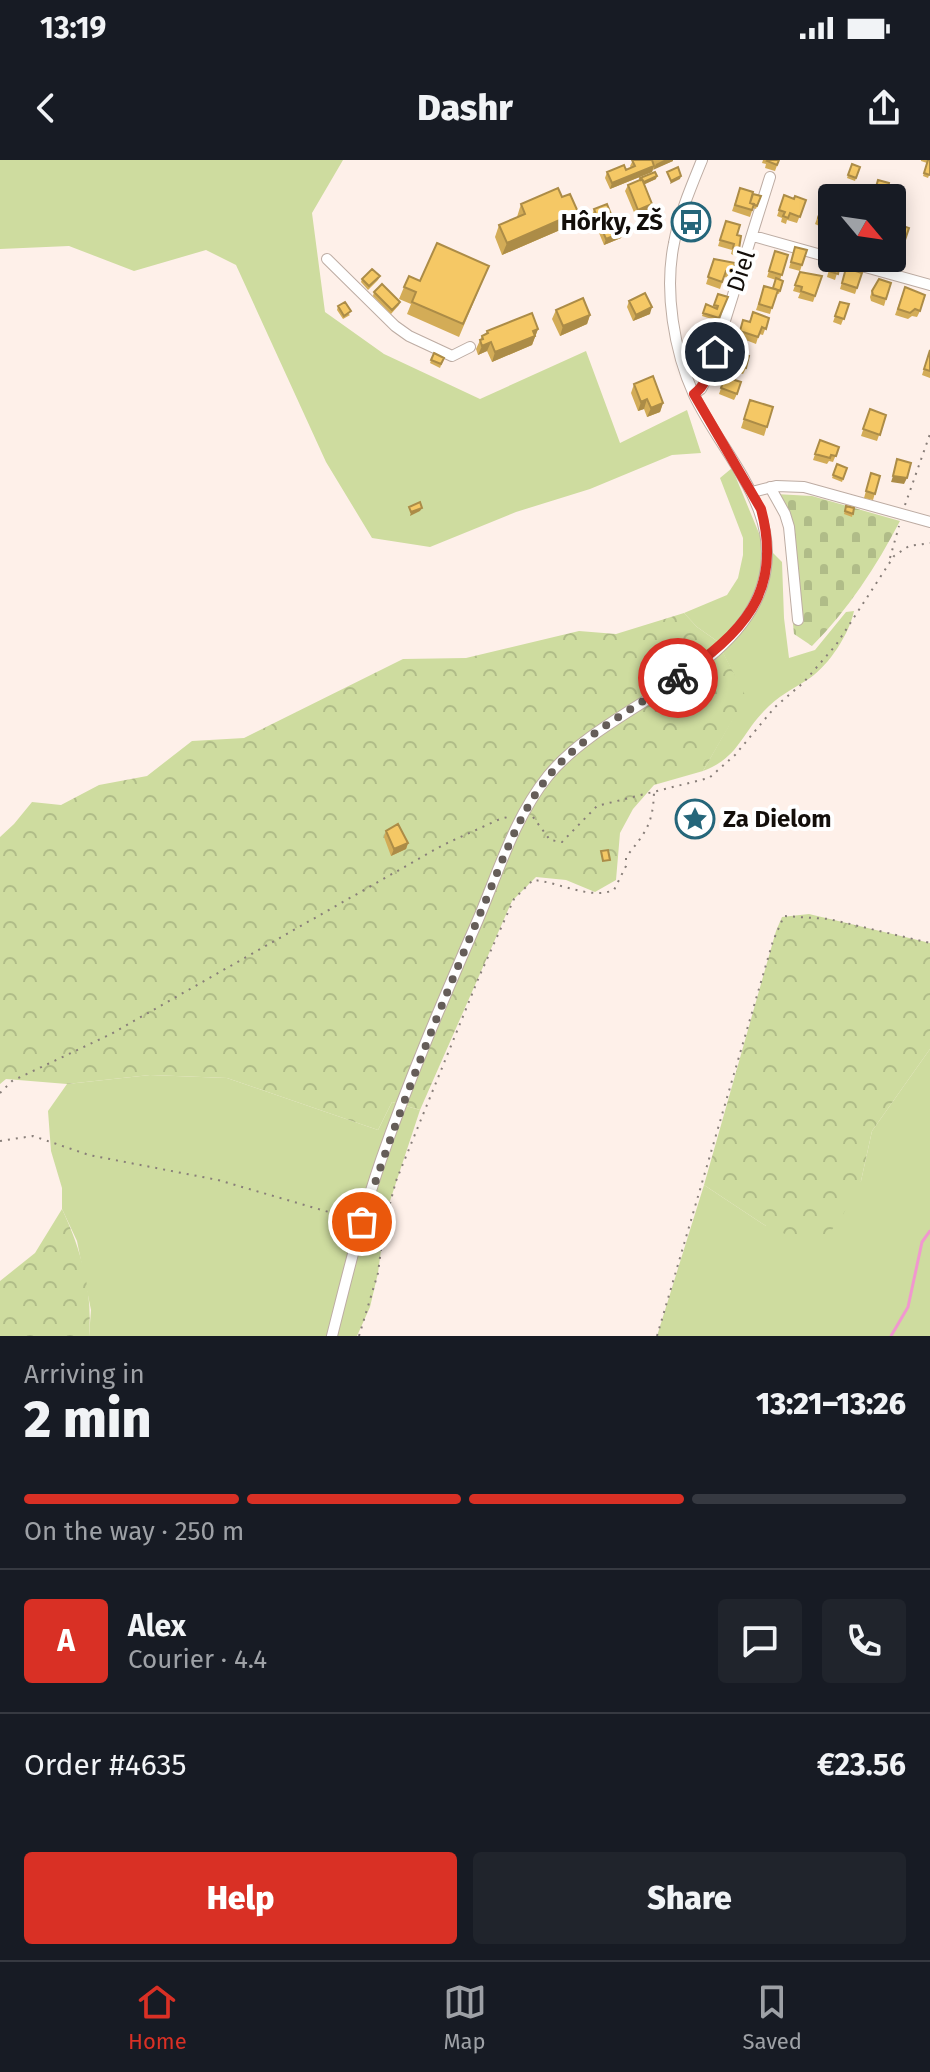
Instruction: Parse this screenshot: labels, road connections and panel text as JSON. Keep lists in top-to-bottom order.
{
  "streets": {
    "street": ["Diel"]
  },
  "places": {
    "bus stop": ["Hôrky, ZŠ"],
    "place": ["Za Dielom"]
  },
  "north": "bottom right",
  "page": {
    "status": "13:19",
    "header": "Dashr",
    "heading": ["2 min", "Arriving in", "13:21–13:26"],
    "panel": [
      "Alex",
      "Courier · 4.4",
      "Order #4635",
      "€23.56"
    ],
    "bar": "On the way · 250 m",
    "round": "A",
    "buttons": ["Help", "Share"],
    "tabs": ["Home", "Map", "Saved"]
  }
}
